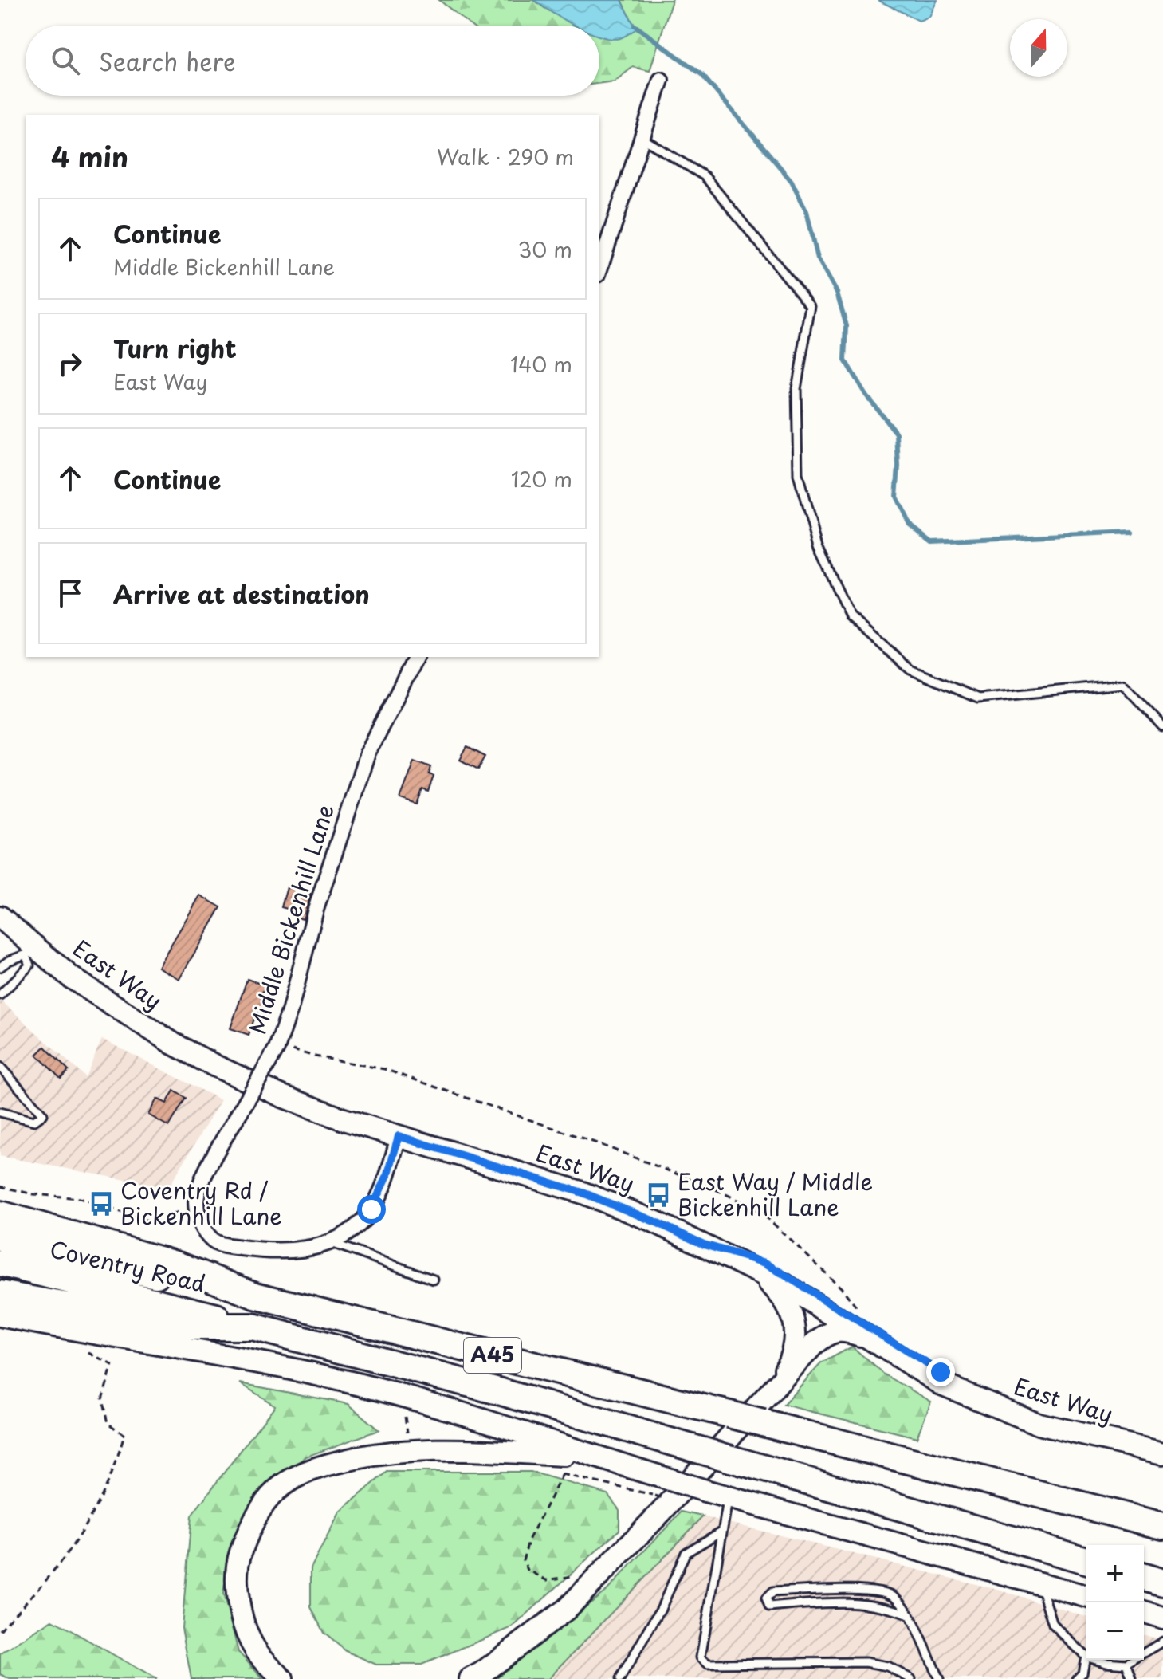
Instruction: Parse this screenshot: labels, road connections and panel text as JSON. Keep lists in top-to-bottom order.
{
  "streets": {
    "highway": ["Coventry Road", "A45"],
    "street": ["Middle Bickenhill Lane", "East Way"]
  },
  "crossings": [
    ["Coventry Road", "A45"]
  ],
  "places": {
    "bus stop": ["East Way / Middle Bickenhill Lane", "Coventry Rd / Bickenhill Lane"]
  },
  "north": "top",
  "page": {
    "search": "Search here",
    "heading": ["4 min", "Walk · 290 m"],
    "list": [
      ["Continue", "Middle Bickenhill Lane", "30 m"],
      ["Turn right", "East Way", "140 m"],
      ["Continue", "120 m"],
      "Arrive at destination"
    ],
    "map_buttons": ["+", "−"]
  }
}
